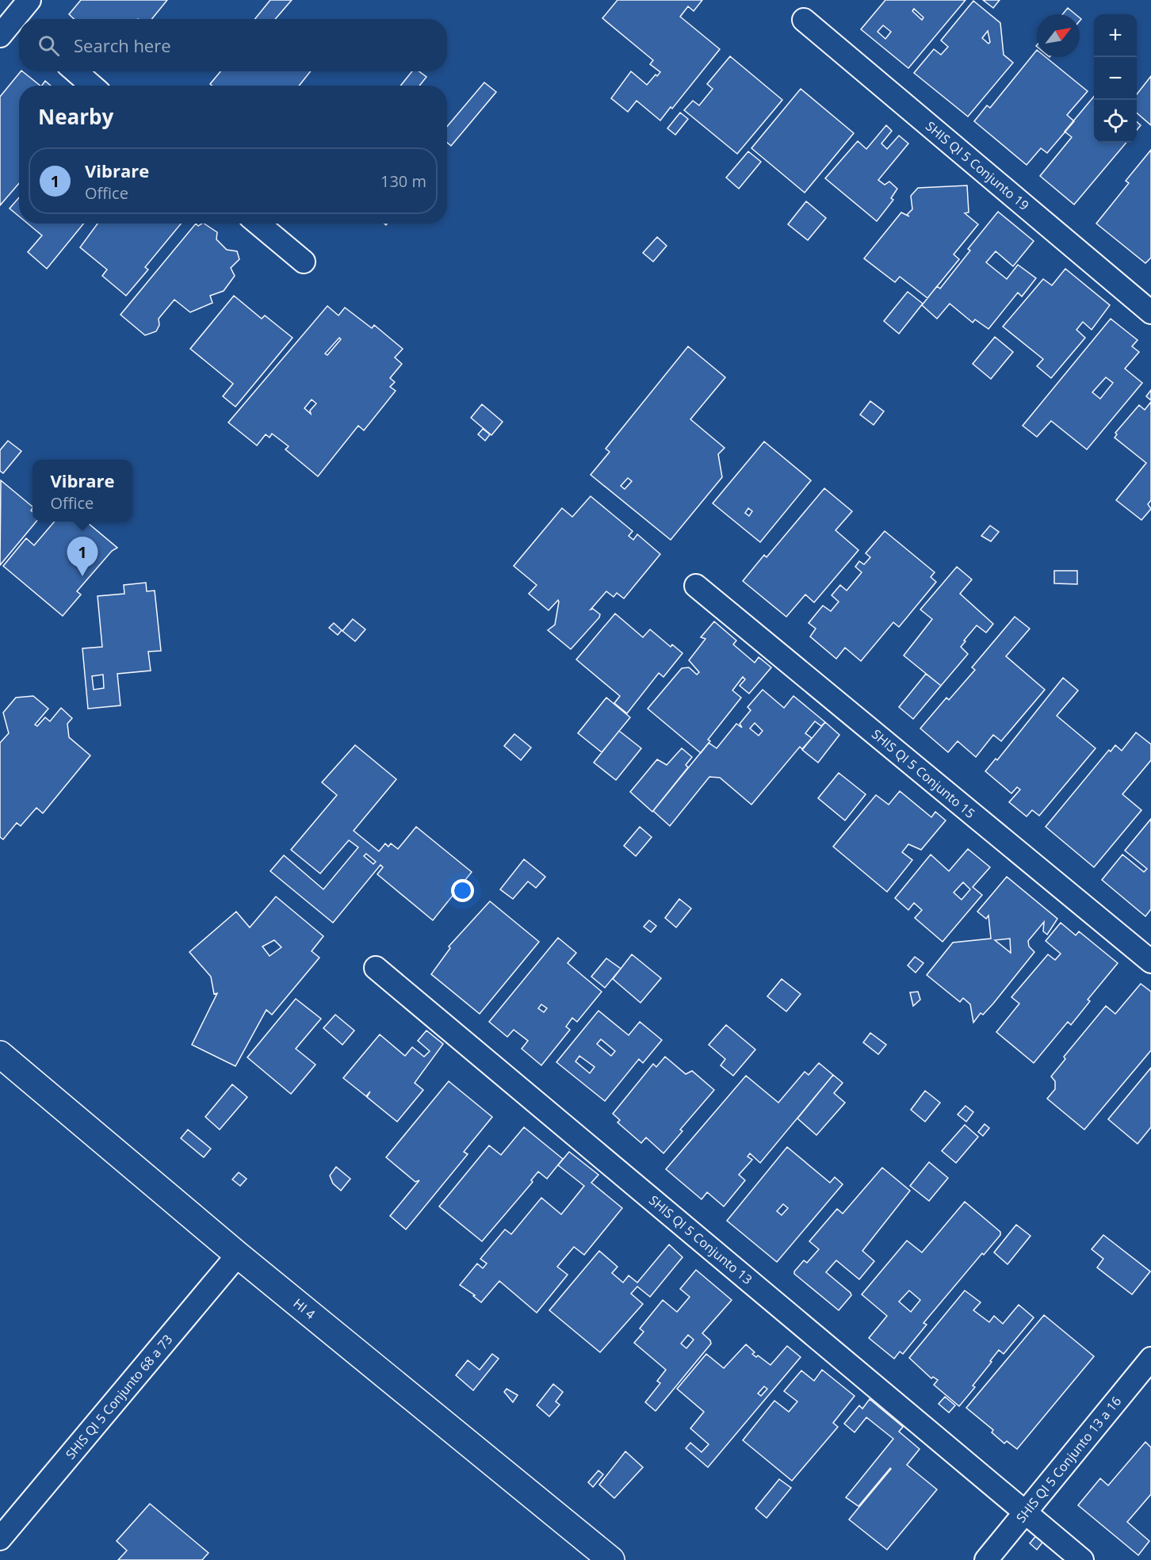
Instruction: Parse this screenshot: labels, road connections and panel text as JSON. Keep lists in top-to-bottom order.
{
  "streets": {
    "street": [
      "SHIS QI 5 Conjunto 19",
      "SHIS QI 5 Conjunto 15",
      "SHIS QI 5 Conjunto 13",
      "HI 4",
      "SHIS QI 5 Conjunto 68 a 73",
      "SHIS QI 5 Conjunto 13 a 16"
    ]
  },
  "crossings": [
    ["SHIS QI 5 Conjunto 13", "SHIS QI 5 Conjunto 13 a 16"],
    ["HI 4", "SHIS QI 5 Conjunto 68 a 73"]
  ],
  "north": "top right",
  "page": {
    "map_buttons": ["+", "−"],
    "search": "Search here",
    "heading": "Nearby",
    "list": [
      {
        "mark": "1",
        "name": "Vibrare",
        "note": "Office",
        "value": "130 m"
      }
    ],
    "popup": ["Vibrare", "Office"],
    "pins": "1"
  }
}
